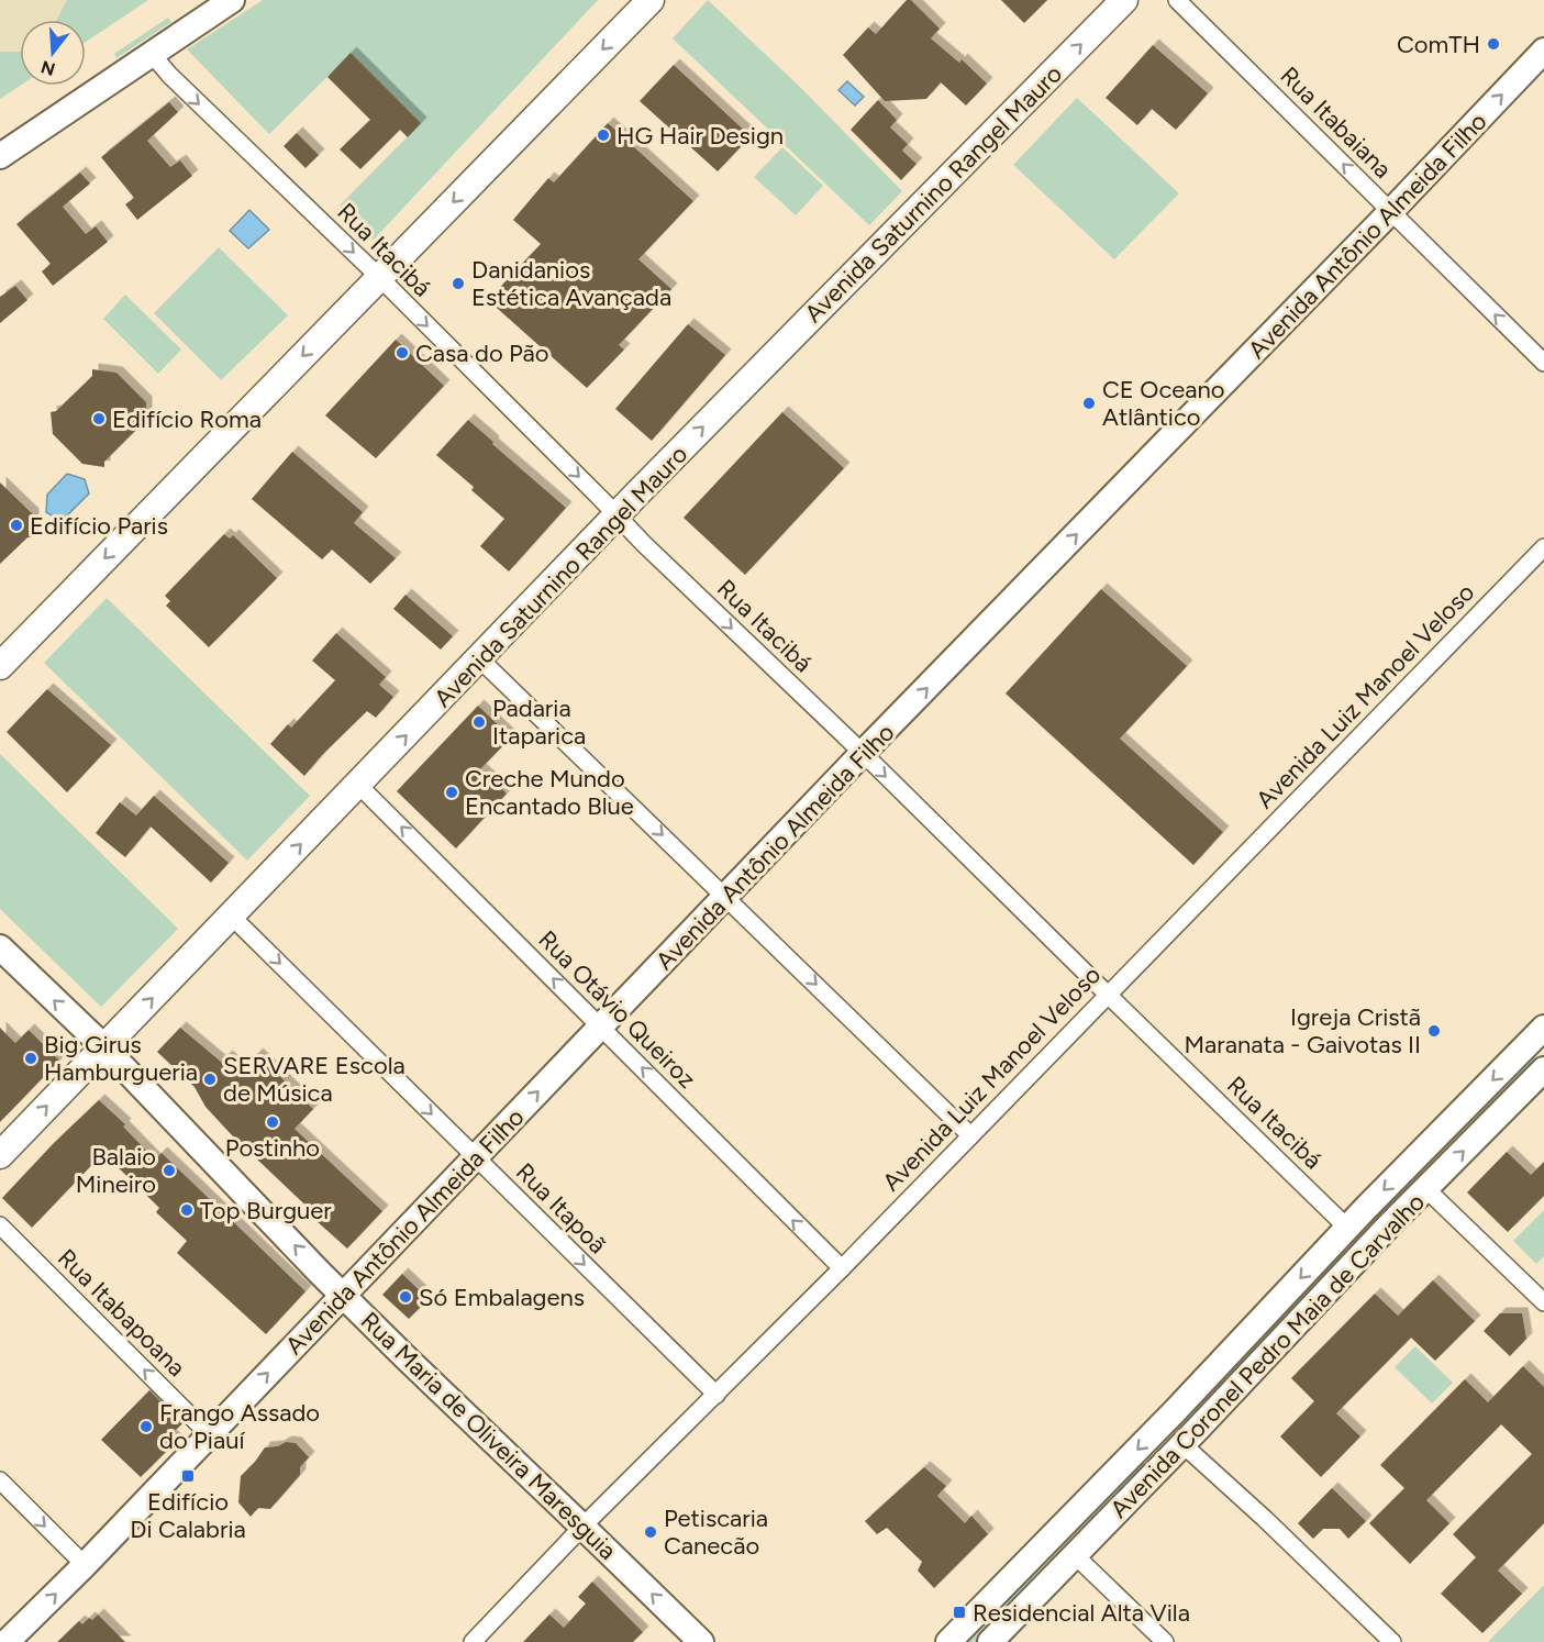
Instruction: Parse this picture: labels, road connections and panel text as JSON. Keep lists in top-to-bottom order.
{
  "streets": {
    "main road": ["Avenida Saturnino Rangel Mauro"],
    "street": [
      "Rua Itabaiana",
      "Avenida Antônio Almeida Filho",
      "Rua Itacibá",
      "Avenida Luiz Manoel Veloso",
      "Rua Otávio Queiroz",
      "Rua Itapoã",
      "Rua Itabapoana",
      "Avenida Coronel Pedro Maia de Carvalho",
      "Rua Maria de Oliveira Maresguia"
    ]
  },
  "crossings": [
    ["Rua Itabaiana", "Avenida Antônio Almeida Filho"],
    ["Avenida Saturnino Rangel Mauro", "Rua Itacibá"],
    ["Avenida Saturnino Rangel Mauro", "Rua Otávio Queiroz"],
    ["Avenida Saturnino Rangel Mauro", "Rua Itapoã"],
    ["Avenida Saturnino Rangel Mauro", "Rua Maria de Oliveira Maresguia"],
    ["Avenida Antônio Almeida Filho", "Rua Itacibá"],
    ["Avenida Antônio Almeida Filho", "Rua Otávio Queiroz"],
    ["Avenida Antônio Almeida Filho", "Rua Itapoã"],
    ["Avenida Antônio Almeida Filho", "Rua Itabapoana"],
    ["Avenida Antônio Almeida Filho", "Rua Maria de Oliveira Maresguia"],
    ["Rua Itacibá", "Avenida Luiz Manoel Veloso"],
    ["Rua Itacibá", "Avenida Coronel Pedro Maia de Carvalho"],
    ["Avenida Luiz Manoel Veloso", "Rua Otávio Queiroz"],
    ["Avenida Luiz Manoel Veloso", "Rua Itapoã"],
    ["Avenida Luiz Manoel Veloso", "Rua Maria de Oliveira Maresguia"]
  ],
  "one_way": [
    "Rua Itabaiana",
    "Avenida Saturnino Rangel Mauro",
    "Avenida Antônio Almeida Filho",
    "Rua Itacibá",
    "Rua Otávio Queiroz",
    "Rua Itapoã",
    "Rua Itabapoana",
    "Rua Maria de Oliveira Maresguia"
  ],
  "places": {
    "other": [
      "ComTH",
      "HG Hair Design",
      "Danidanios Estética Avançada",
      "Casa do Pão",
      "CE Oceano Atlântico",
      "Edifício Roma",
      "Edifício Paris",
      "Padaria Itaparica",
      "Creche Mundo Encantado Blue",
      "Igreja Cristã Maranata - Gaivotas II",
      "Big Girus Hamburgueria",
      "SERVARE Escola de Música",
      "Postinho",
      "Balaio Mineiro",
      "Top Burguer",
      "Só Embalagens",
      "Frango Assado do Piauí",
      "Petiscaria Canecão"
    ],
    "transit": ["Edifício Di Calabria", "Residencial Alta Vila"]
  },
  "north": "bottom"
}
